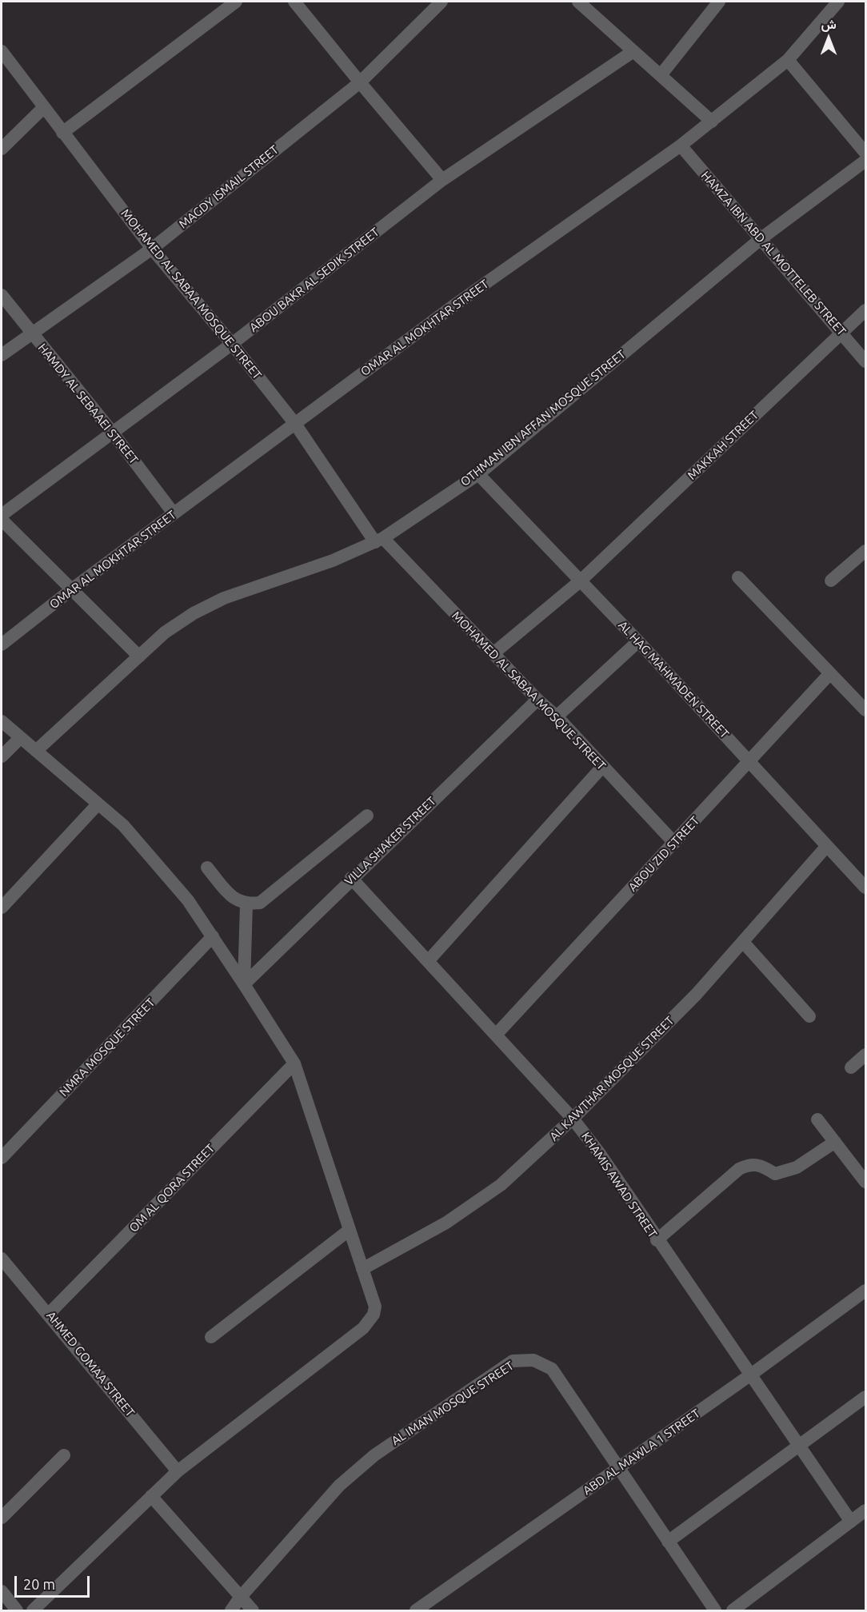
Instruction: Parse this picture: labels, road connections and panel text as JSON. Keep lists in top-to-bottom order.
{
  "streets": {
    "street": [
      "MAGDY ISMAIL STREET",
      "HAMZA IBN ABD AL MOTTELEB STREET",
      "ABOU BAKR AL SEDIK STREET",
      "MOHAMED AL SABAA MOSQUE STREET",
      "OMAR AL MOKHTAR STREET",
      "HAMDY AL SEBAAEI STREET",
      "OTHMAN IBN AFFAN MOSQUE STREET",
      "MAKKAH STREET",
      "AL HAG MAHMADEN STREET",
      "VILLA SHAKER STREET",
      "ABOU ZID STREET",
      "NMRA MOSQUE STREET",
      "AL KAWTHAR MOSQUE STREET",
      "KHAMIS AWAD STREET",
      "OM AL QORA STREET",
      "AHMED GOMAA STREET",
      "AL IMAN MOSQUE STREET",
      "ABD AL MAWLA 1 STREET"
    ]
  },
  "crossings": [
    ["MAGDY ISMAIL STREET", "MOHAMED AL SABAA MOSQUE STREET"],
    ["MAGDY ISMAIL STREET", "HAMDY AL SEBAAEI STREET"],
    ["HAMZA IBN ABD AL MOTTELEB STREET", "OMAR AL MOKHTAR STREET"],
    ["HAMZA IBN ABD AL MOTTELEB STREET", "OTHMAN IBN AFFAN MOSQUE STREET"],
    ["HAMZA IBN ABD AL MOTTELEB STREET", "MAKKAH STREET"],
    ["ABOU BAKR AL SEDIK STREET", "MOHAMED AL SABAA MOSQUE STREET"],
    ["ABOU BAKR AL SEDIK STREET", "HAMDY AL SEBAAEI STREET"],
    ["MOHAMED AL SABAA MOSQUE STREET", "OMAR AL MOKHTAR STREET"],
    ["MOHAMED AL SABAA MOSQUE STREET", "OTHMAN IBN AFFAN MOSQUE STREET"],
    ["MOHAMED AL SABAA MOSQUE STREET", "MAKKAH STREET"],
    ["MOHAMED AL SABAA MOSQUE STREET", "VILLA SHAKER STREET"],
    ["MOHAMED AL SABAA MOSQUE STREET", "ABOU ZID STREET"],
    ["OMAR AL MOKHTAR STREET", "HAMDY AL SEBAAEI STREET"],
    ["OTHMAN IBN AFFAN MOSQUE STREET", "AL HAG MAHMADEN STREET"],
    ["MAKKAH STREET", "AL HAG MAHMADEN STREET"],
    ["AL HAG MAHMADEN STREET", "ABOU ZID STREET"],
    ["AL HAG MAHMADEN STREET", "AL KAWTHAR MOSQUE STREET"],
    ["VILLA SHAKER STREET", "KHAMIS AWAD STREET"],
    ["ABOU ZID STREET", "KHAMIS AWAD STREET"],
    ["AL KAWTHAR MOSQUE STREET", "KHAMIS AWAD STREET"],
    ["KHAMIS AWAD STREET", "ABD AL MAWLA 1 STREET"],
    ["OM AL QORA STREET", "AHMED GOMAA STREET"],
    ["AL IMAN MOSQUE STREET", "ABD AL MAWLA 1 STREET"]
  ],
  "scale_bar": "20 m",
  "north": "top"
}
